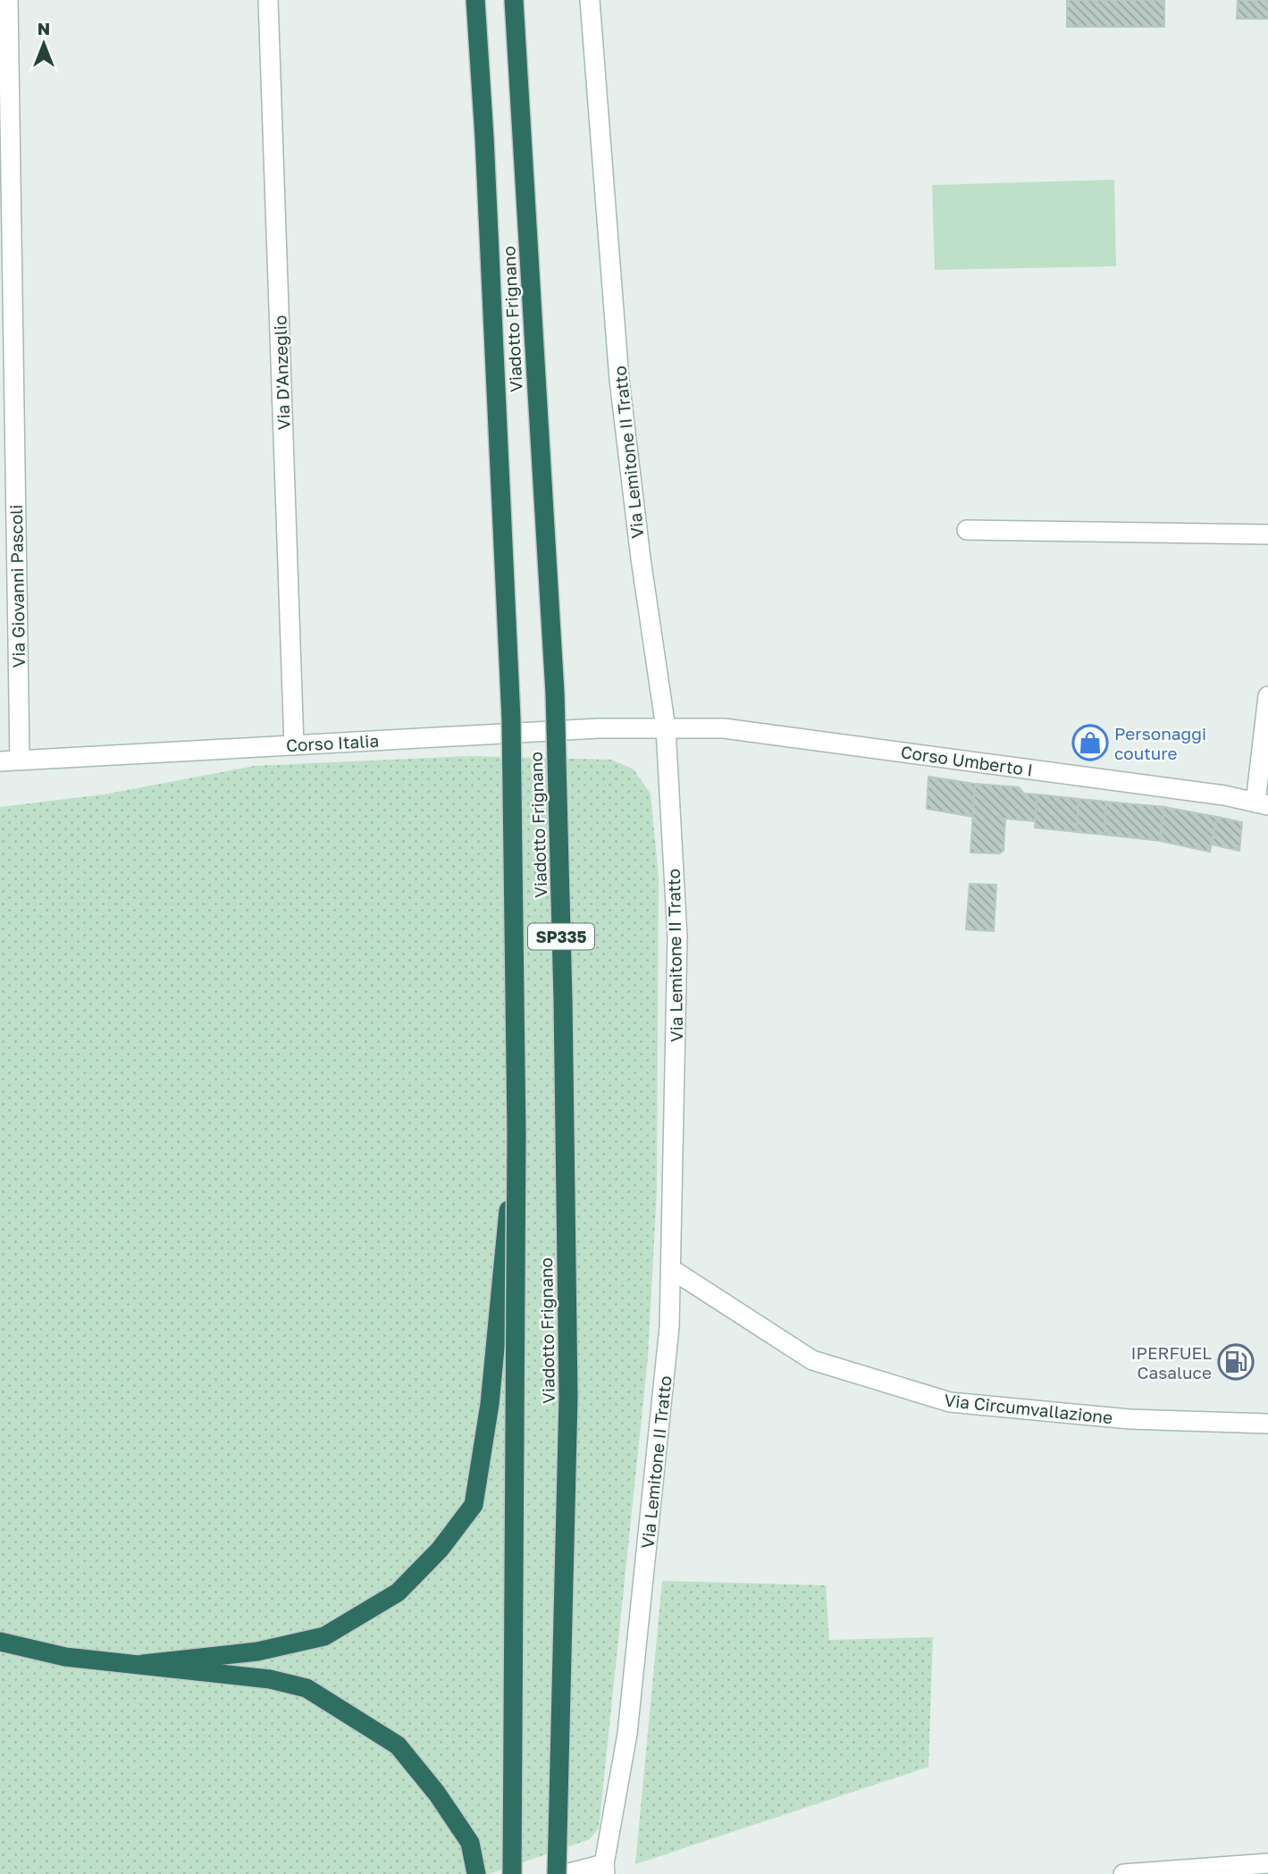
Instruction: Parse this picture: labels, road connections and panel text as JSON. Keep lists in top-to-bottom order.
{
  "streets": {
    "highway": ["Viadotto Frignano", "SP335"],
    "street": [
      "Via D'Anzeglio",
      "Via Lemitone II Tratto",
      "Via Giovanni Pascoli",
      "Corso Italia",
      "Corso Umberto I",
      "Via Circumvallazione"
    ]
  },
  "crossings": [
    ["Via D'Anzeglio", "Corso Italia"],
    ["Via Lemitone II Tratto", "Corso Italia"],
    ["Via Lemitone II Tratto", "Corso Umberto I"],
    ["Via Lemitone II Tratto", "Via Circumvallazione"],
    ["Via Giovanni Pascoli", "Corso Italia"],
    ["Corso Italia", "Corso Umberto I"]
  ],
  "places": {
    "shop": ["Personaggi couture"],
    "fuel station": ["IPERFUEL Casaluce"]
  },
  "north": "top"
}
